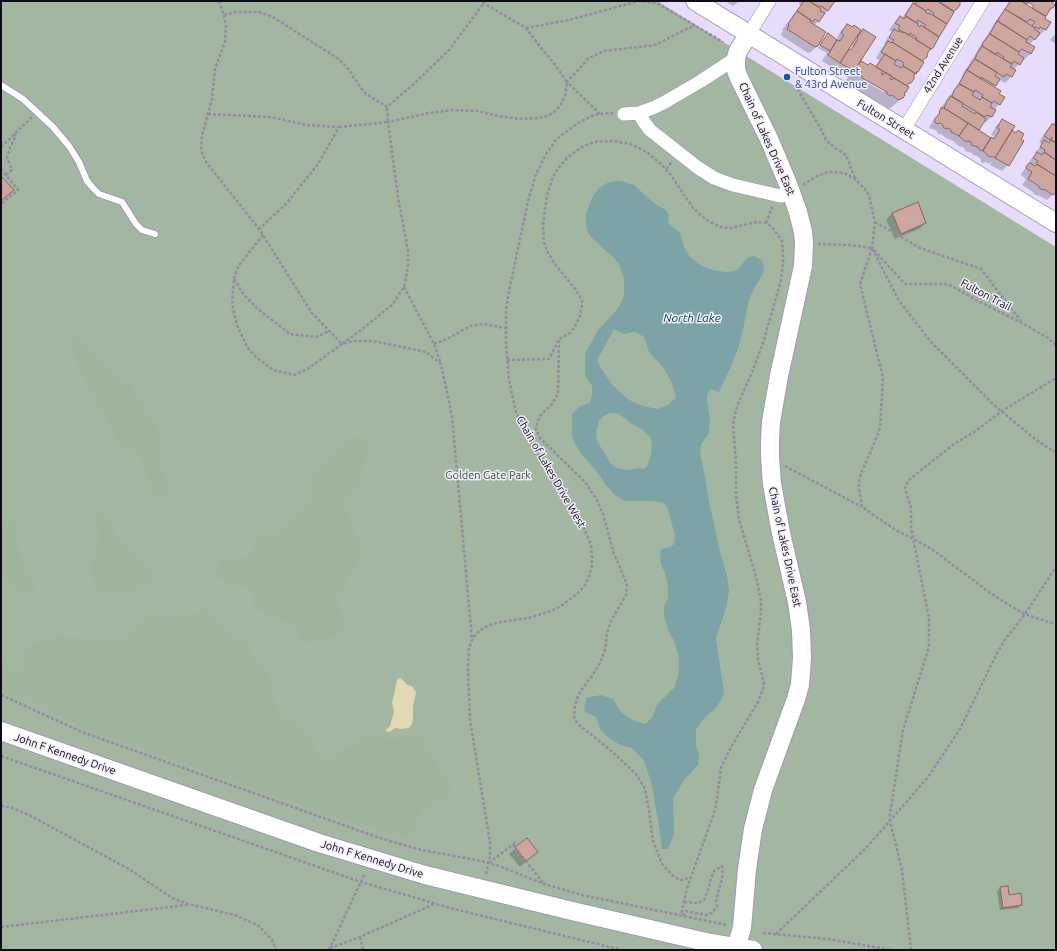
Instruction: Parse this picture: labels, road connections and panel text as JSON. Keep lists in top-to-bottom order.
{
  "streets": {
    "street": [
      "42nd Avenue",
      "Fulton Street",
      "Chain of Lakes Drive East",
      "John F Kennedy Drive"
    ],
    "path": ["Fulton Trail", "Chain of Lakes Drive West"]
  },
  "crossings": [
    ["42nd Avenue", "Fulton Street"],
    ["Chain of Lakes Drive East", "John F Kennedy Drive"]
  ],
  "water": ["North Lake"],
  "parks": ["Golden Gate Park"],
  "places": ["Fulton Street & 43rd Avenue"]
}
